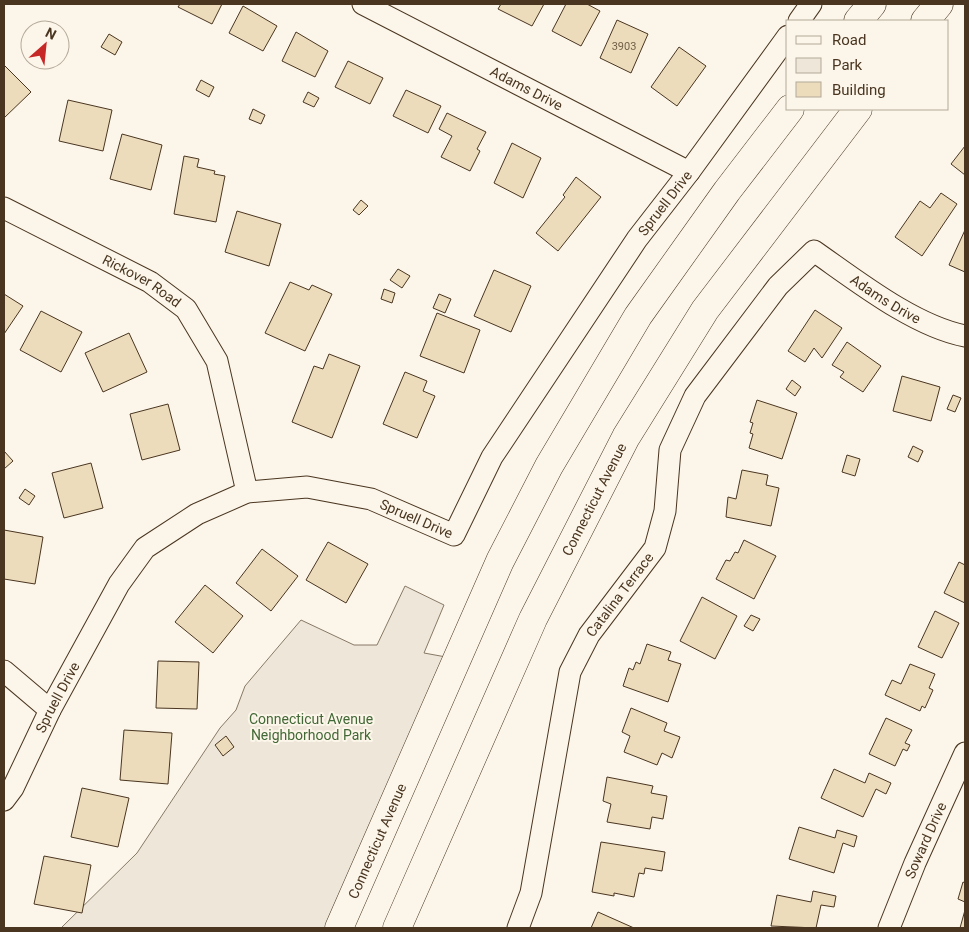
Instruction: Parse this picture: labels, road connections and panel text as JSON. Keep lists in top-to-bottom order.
{
  "streets": {
    "main road": ["Connecticut Avenue"],
    "street": [
      "Adams Drive",
      "Spruell Drive",
      "Rickover Road",
      "Catalina Terrace",
      "Soward Drive"
    ]
  },
  "crossings": [
    ["Adams Drive", "Spruell Drive"],
    ["Adams Drive", "Catalina Terrace"],
    ["Spruell Drive", "Rickover Road"]
  ],
  "parks": ["Connecticut Avenue Neighborhood Park"],
  "house_numbers": ["3903"],
  "legend": ["Road", "Park", "Building"],
  "north": "top right"
}
